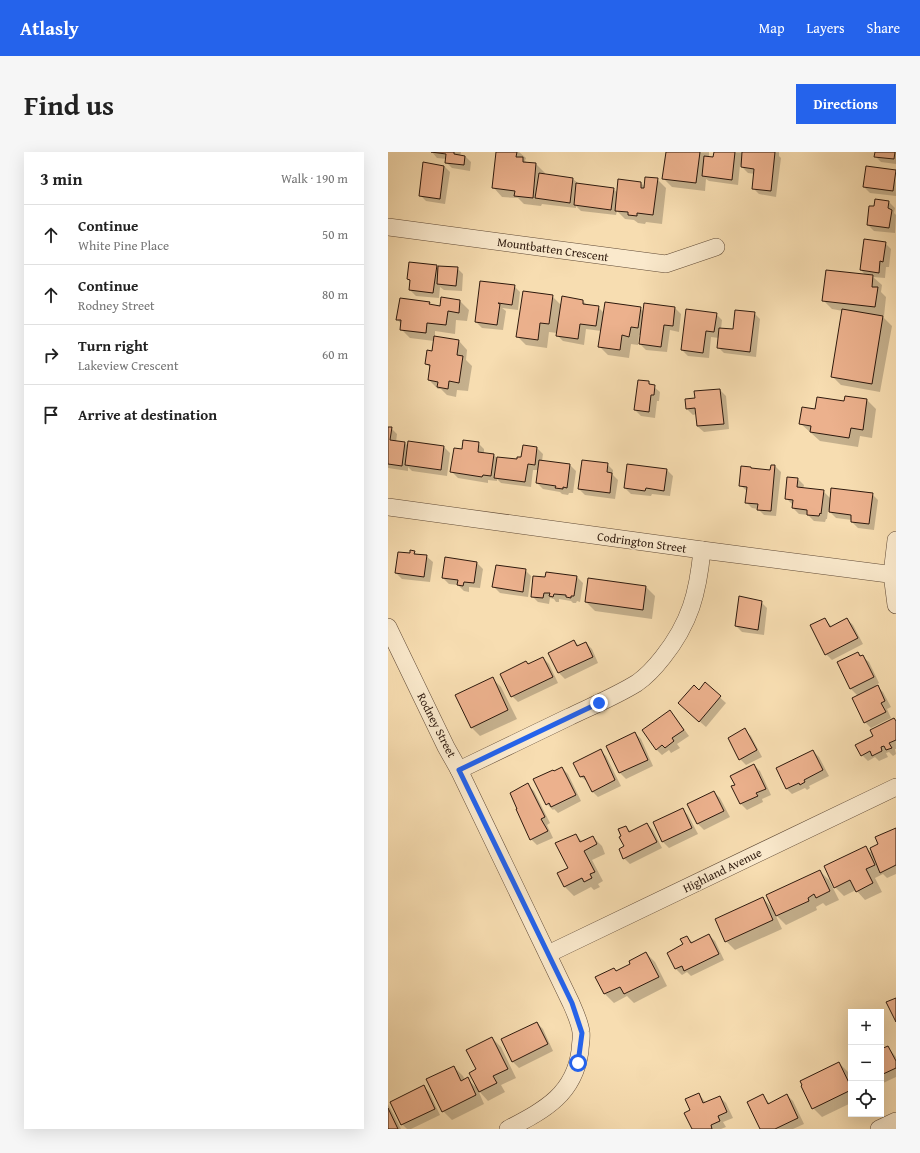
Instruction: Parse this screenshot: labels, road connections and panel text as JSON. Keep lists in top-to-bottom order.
{
  "streets": {
    "street": [
      "Mountbatten Crescent",
      "Codrington Street",
      "Rodney Street",
      "Highland Avenue"
    ]
  },
  "crossings": [
    ["Rodney Street", "Highland Avenue"]
  ],
  "page": {
    "header": "Atlasly",
    "nav": ["Map", "Layers", "Share"],
    "title": "Find us",
    "buttons": "Directions",
    "heading": ["3 min", "Walk · 190 m"],
    "list": [
      ["Continue", "White Pine Place", "50 m"],
      ["Continue", "Rodney Street", "80 m"],
      ["Turn right", "Lakeview Crescent", "60 m"],
      "Arrive at destination"
    ],
    "map_buttons": ["+", "−"]
  }
}
